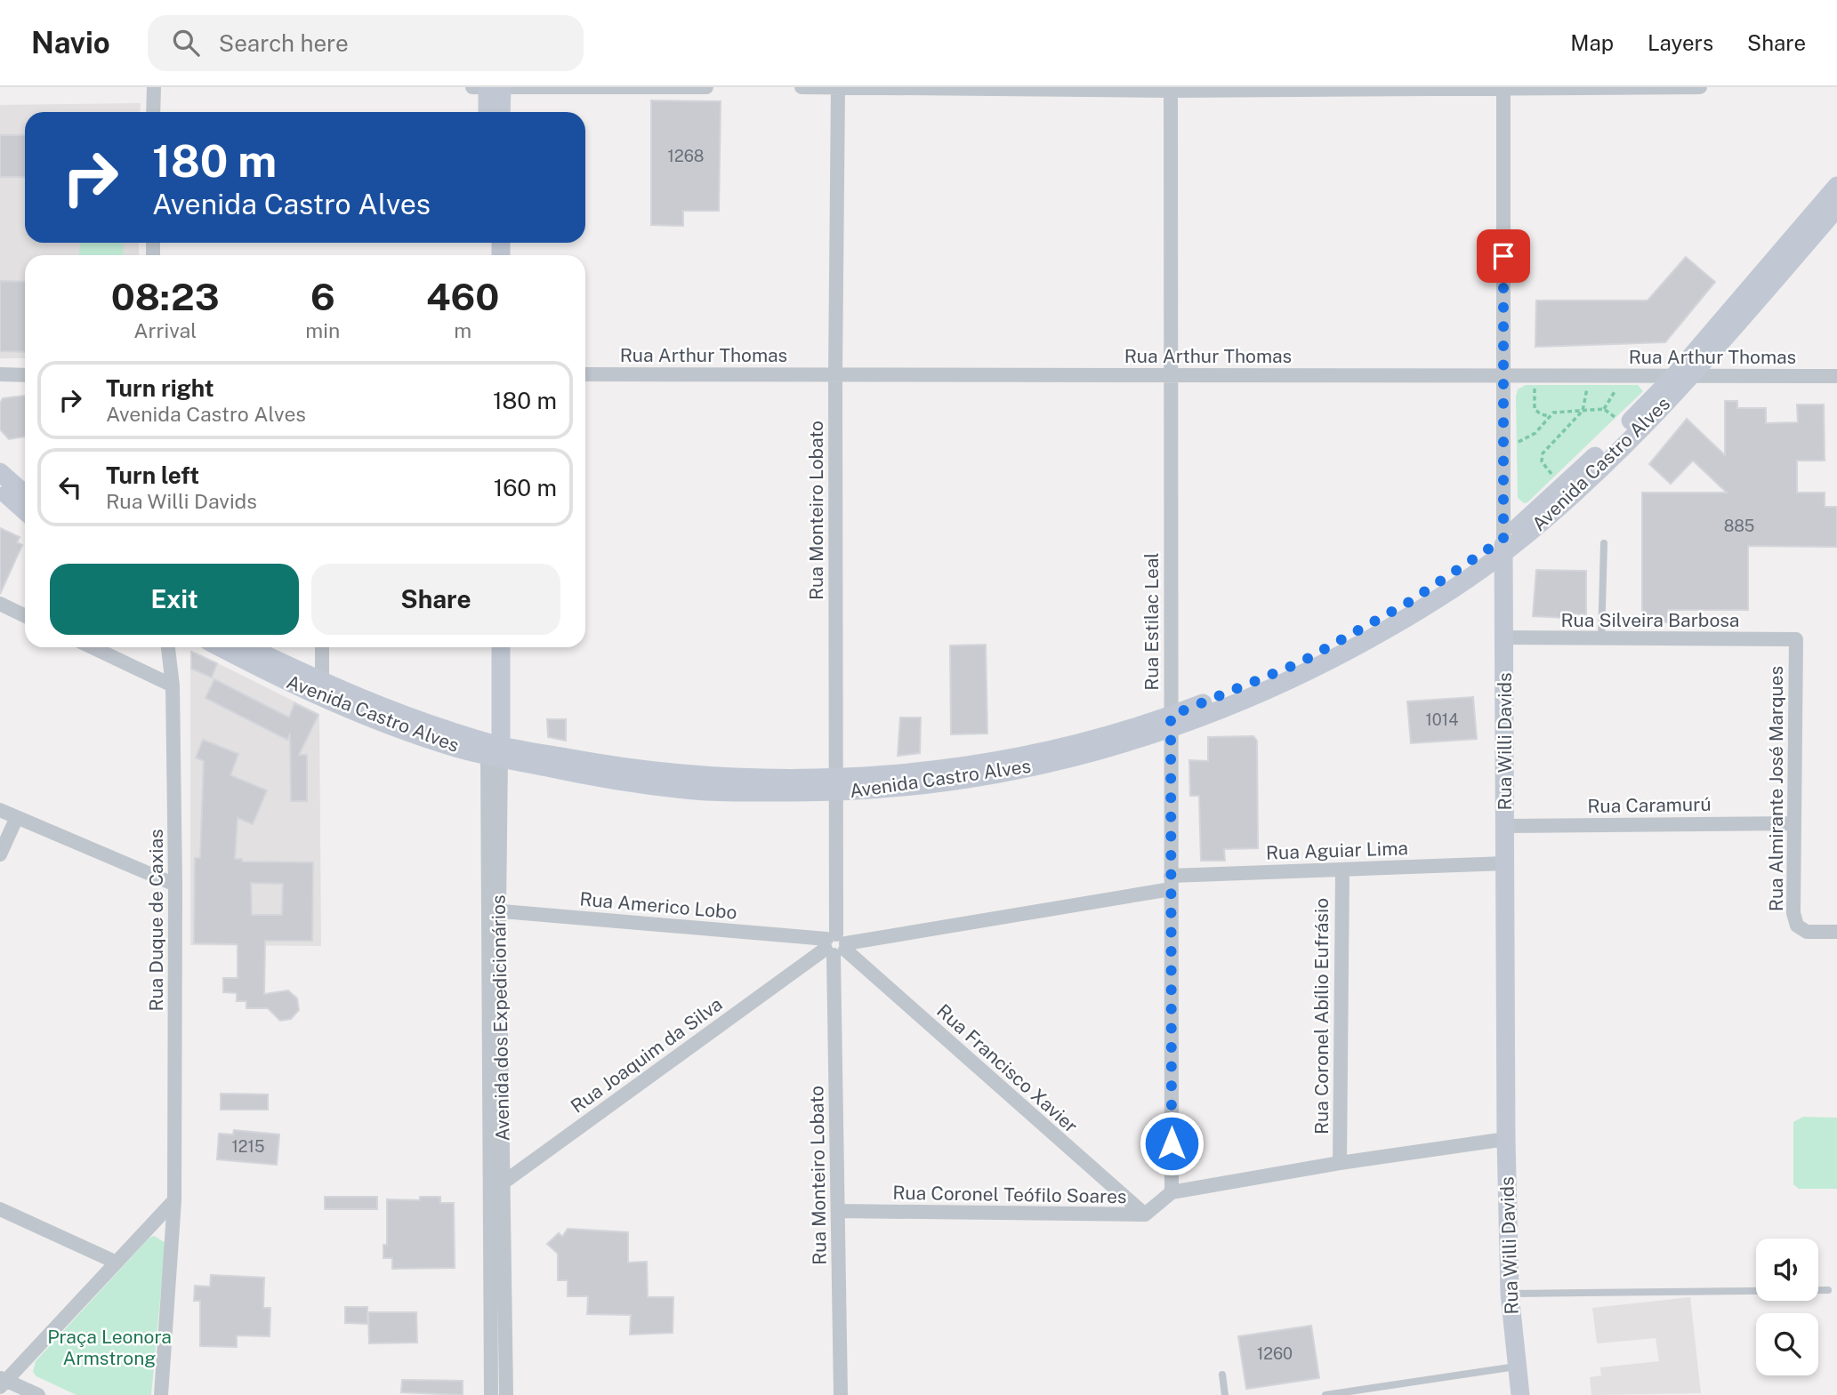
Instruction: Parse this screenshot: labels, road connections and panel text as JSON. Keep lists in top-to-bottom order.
{
  "streets": {
    "main road": ["Avenida Castro Alves", "Rua Willi Davids", "Avenida dos Expedicionários"],
    "street": [
      "Rua Arthur Thomas",
      "Rua Monteiro Lobato",
      "Rua Silveira Barbosa",
      "Rua Estilac Leal",
      "Rua Almirante José Marques",
      "Rua Caramurú",
      "Rua Aguiar Lima",
      "Rua Americo Lobo",
      "Rua Duque de Caxias",
      "Rua Coronel Abílio Eufrásio",
      "Rua Joaquim da Silva",
      "Rua Francisco Xavier",
      "Rua Coronel Teófilo Soares"
    ]
  },
  "crossings": [
    ["Rua Arthur Thomas", "Avenida Castro Alves"],
    ["Rua Arthur Thomas", "Rua Monteiro Lobato"],
    ["Rua Arthur Thomas", "Rua Estilac Leal"],
    ["Rua Arthur Thomas", "Rua Willi Davids"],
    ["Avenida Castro Alves", "Rua Monteiro Lobato"],
    ["Avenida Castro Alves", "Rua Estilac Leal"],
    ["Avenida Castro Alves", "Rua Willi Davids"],
    ["Avenida Castro Alves", "Avenida dos Expedicionários"],
    ["Rua Monteiro Lobato", "Rua Aguiar Lima"],
    ["Rua Monteiro Lobato", "Rua Americo Lobo"],
    ["Rua Monteiro Lobato", "Rua Joaquim da Silva"],
    ["Rua Monteiro Lobato", "Rua Francisco Xavier"],
    ["Rua Monteiro Lobato", "Rua Coronel Teófilo Soares"],
    ["Rua Silveira Barbosa", "Rua Willi Davids"],
    ["Rua Silveira Barbosa", "Rua Almirante José Marques"],
    ["Rua Estilac Leal", "Rua Aguiar Lima"],
    ["Rua Estilac Leal", "Rua Coronel Teófilo Soares"],
    ["Rua Willi Davids", "Rua Caramurú"],
    ["Rua Willi Davids", "Rua Aguiar Lima"],
    ["Rua Willi Davids", "Rua Coronel Teófilo Soares"],
    ["Rua Almirante José Marques", "Rua Caramurú"],
    ["Rua Aguiar Lima", "Rua Americo Lobo"],
    ["Rua Aguiar Lima", "Rua Coronel Abílio Eufrásio"],
    ["Rua Aguiar Lima", "Rua Joaquim da Silva"],
    ["Rua Aguiar Lima", "Rua Francisco Xavier"],
    ["Rua Americo Lobo", "Avenida dos Expedicionários"],
    ["Rua Americo Lobo", "Rua Joaquim da Silva"],
    ["Rua Americo Lobo", "Rua Francisco Xavier"],
    ["Rua Coronel Abílio Eufrásio", "Rua Coronel Teófilo Soares"],
    ["Avenida dos Expedicionários", "Rua Joaquim da Silva"],
    ["Rua Joaquim da Silva", "Rua Francisco Xavier"],
    ["Rua Francisco Xavier", "Rua Coronel Teófilo Soares"]
  ],
  "parks": ["Praça Leonora Armstrong"],
  "house_numbers": [
    "1268",
    "885",
    "1014",
    "1215",
    "1260"
  ],
  "page": {
    "header": "Navio",
    "search": "Search here",
    "nav": ["Map", "Layers", "Share"],
    "turn": ["180 m", "Avenida Castro Alves"],
    "eta": [
      "08:23",
      "Arrival",
      "6",
      "min",
      "460",
      "m"
    ],
    "list": [
      {
        "name": "Turn right",
        "note": "Avenida Castro Alves",
        "value": "180 m"
      },
      {
        "name": "Turn left",
        "note": "Rua Willi Davids",
        "value": "160 m"
      }
    ],
    "buttons": ["Exit", "Share"]
  }
}
